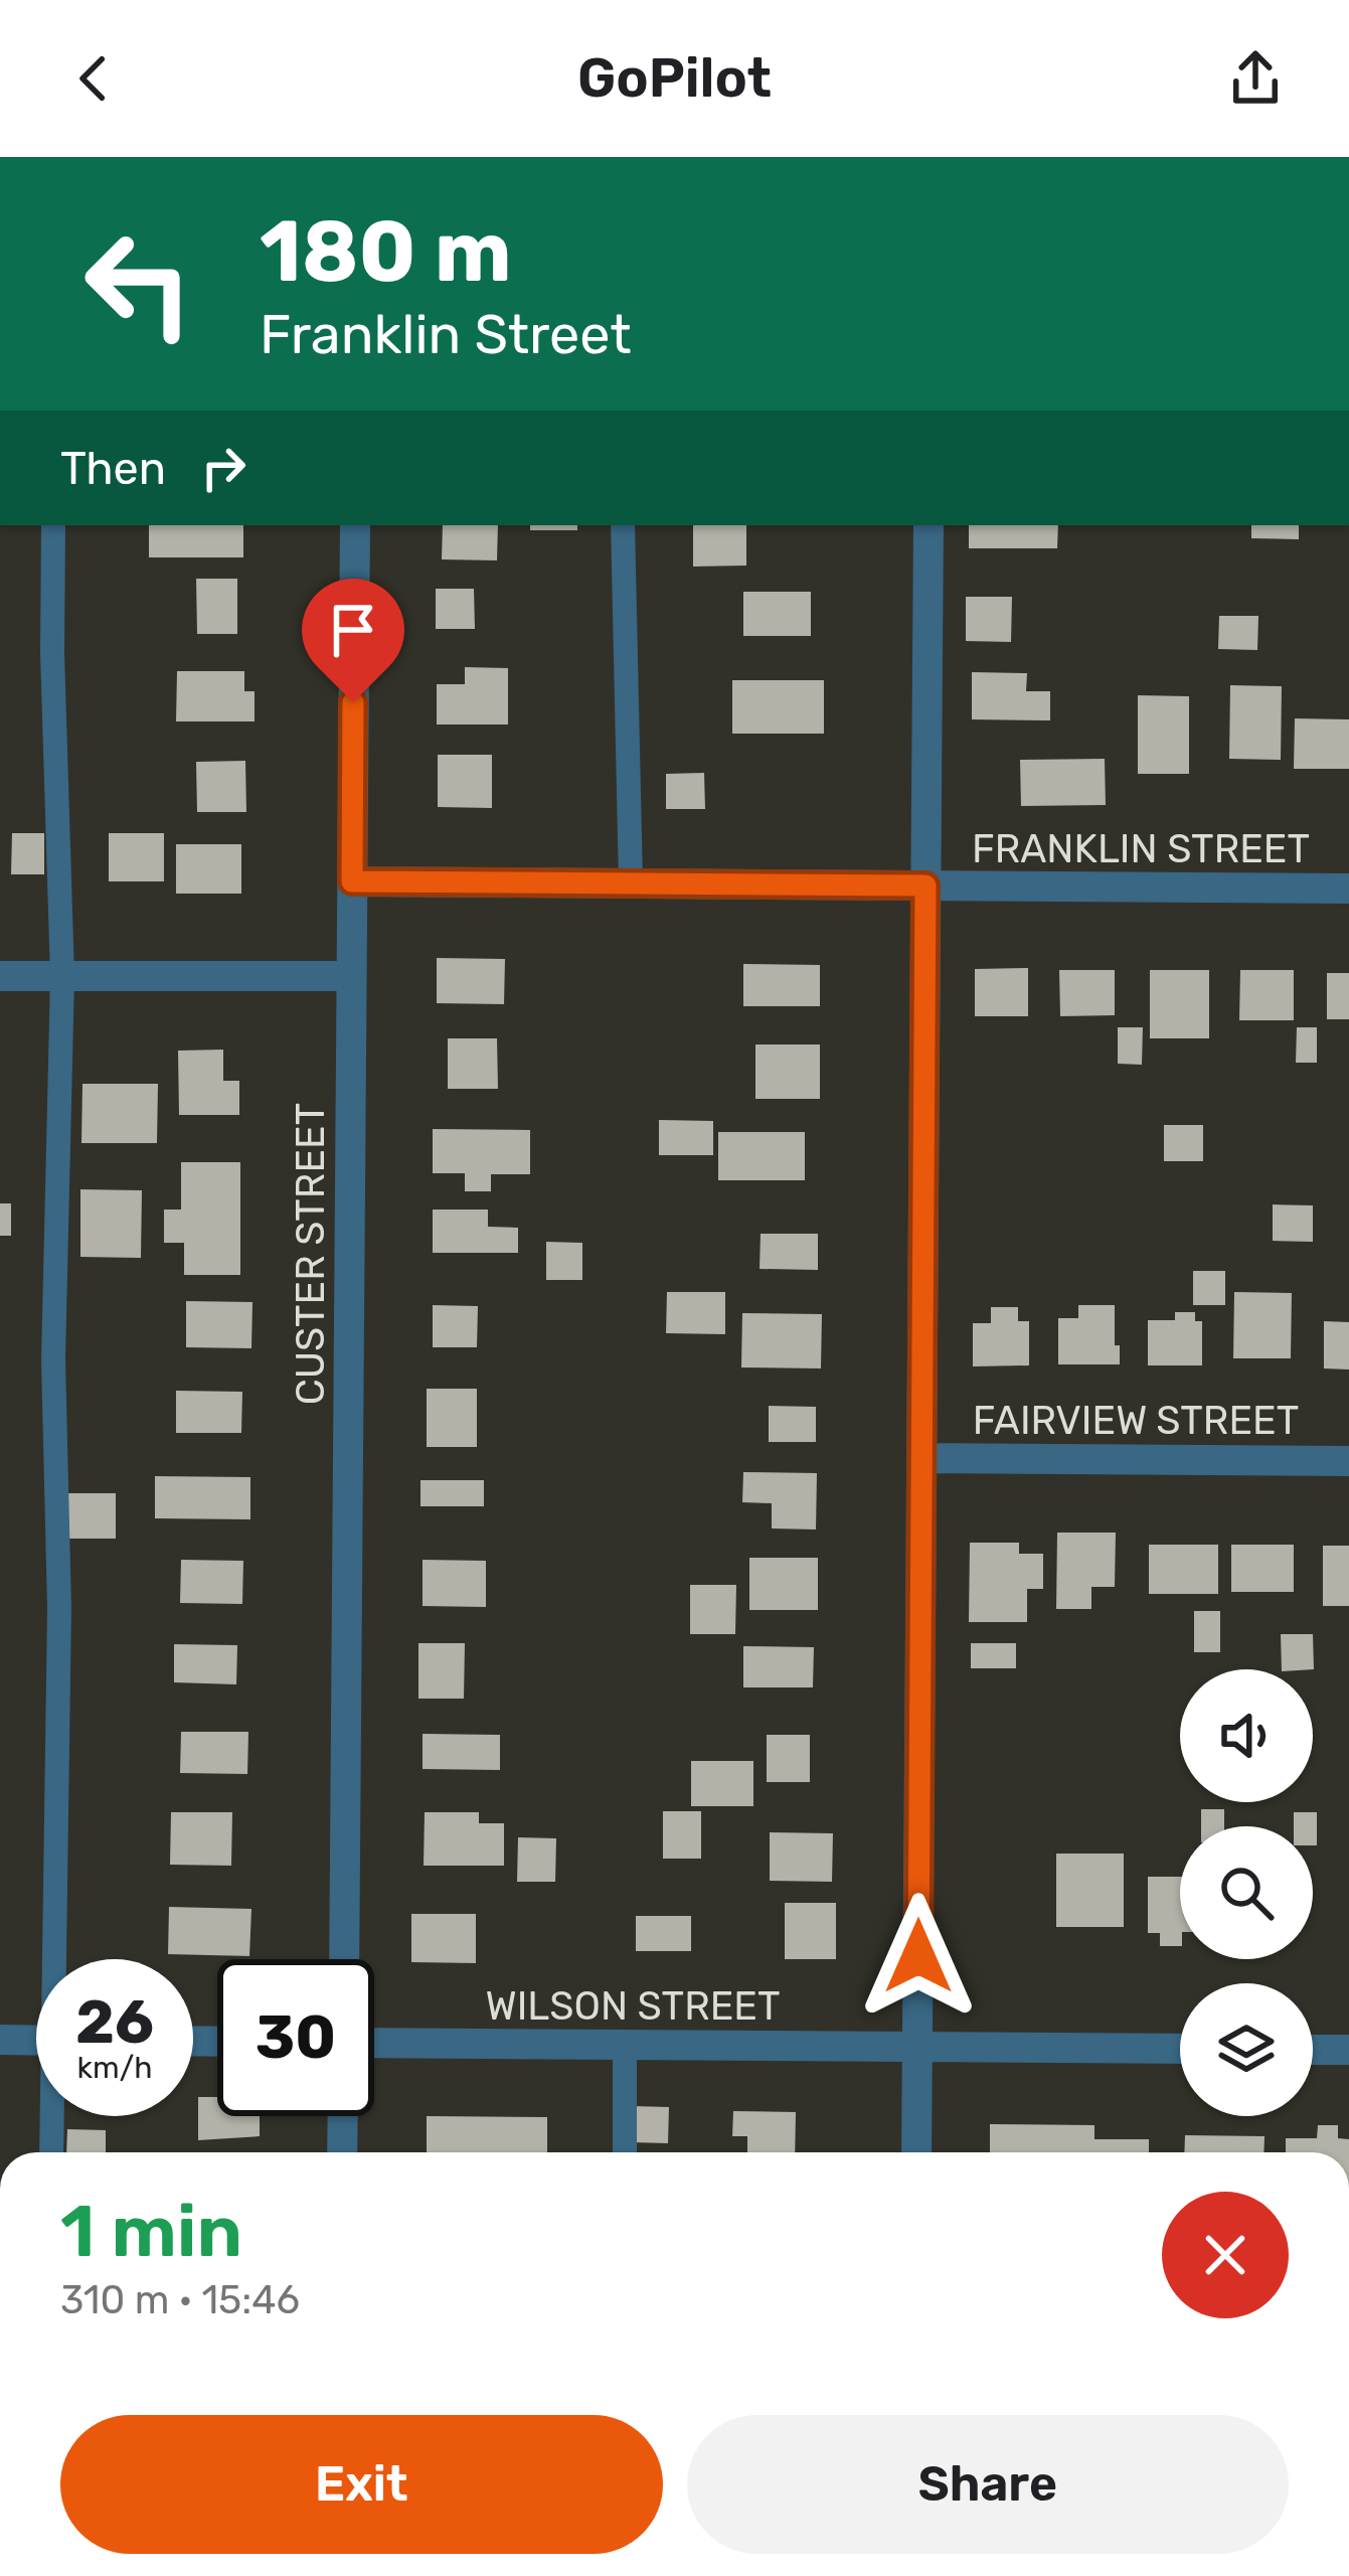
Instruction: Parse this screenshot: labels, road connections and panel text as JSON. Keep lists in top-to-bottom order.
{
  "streets": {
    "street": [
      "FRANKLIN STREET",
      "CUSTER STREET",
      "FAIRVIEW STREET",
      "WILSON STREET"
    ]
  },
  "crossings": [
    ["FRANKLIN STREET", "CUSTER STREET"]
  ],
  "page": {
    "header": "GoPilot",
    "turn": ["180 m", "Franklin Street"],
    "then": "Then",
    "speed": "26 km/h",
    "limit": "30",
    "heading": ["1 min", "310 m · 15:46"],
    "buttons": ["Exit", "Share"]
  }
}
